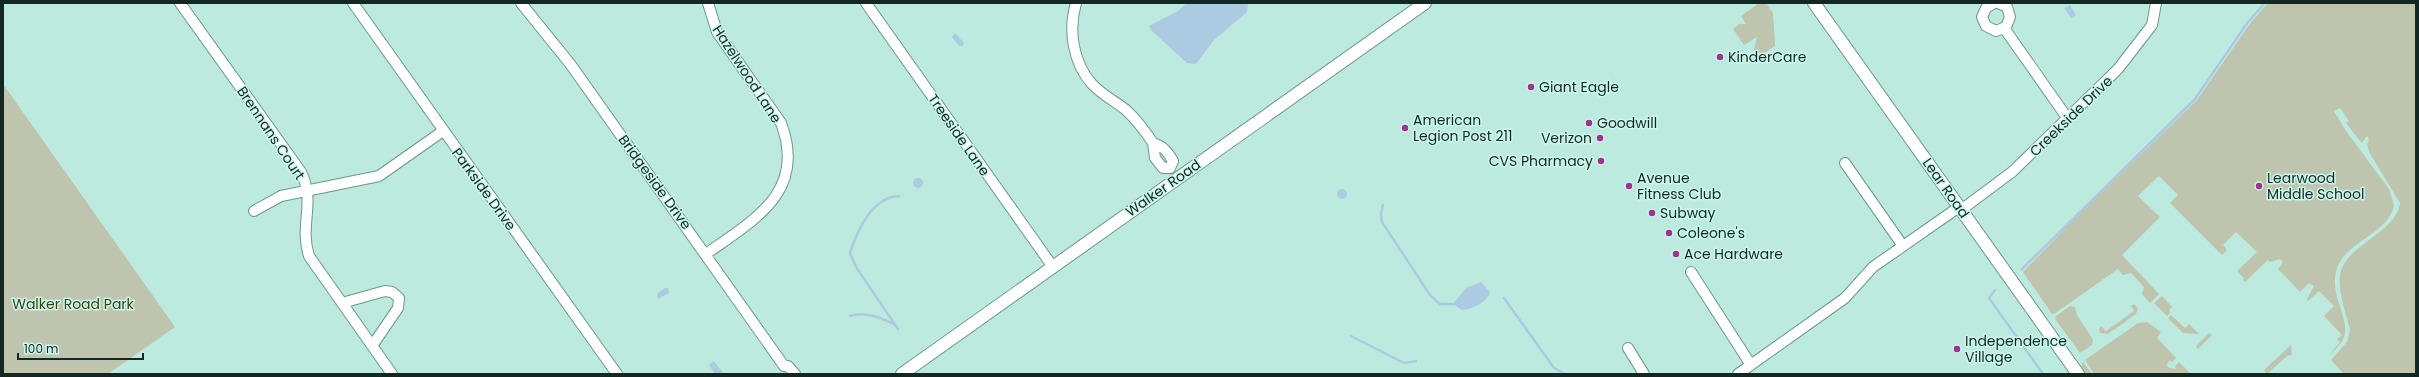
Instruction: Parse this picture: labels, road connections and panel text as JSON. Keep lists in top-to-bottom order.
{
  "streets": {
    "street": [
      "Hazelwood Lane",
      "Creekside Drive",
      "Brennans Court",
      "Treeside Lane",
      "Bridgeside Drive",
      "Walker Road",
      "Lear Road",
      "Parkside Drive"
    ]
  },
  "crossings": [
    ["Hazelwood Lane", "Bridgeside Drive"],
    ["Creekside Drive", "Lear Road"],
    ["Treeside Lane", "Walker Road"]
  ],
  "parks": ["Walker Road Park"],
  "places": [
    "KinderCare",
    "Giant Eagle",
    "Goodwill",
    "American Legion Post 211",
    "Verizon",
    "CVS Pharmacy",
    "Avenue Fitness Club",
    "Learwood Middle School",
    "Subway",
    "Coleone's",
    "Ace Hardware",
    "Independence Village"
  ],
  "scale_bar": "100 m"
}
